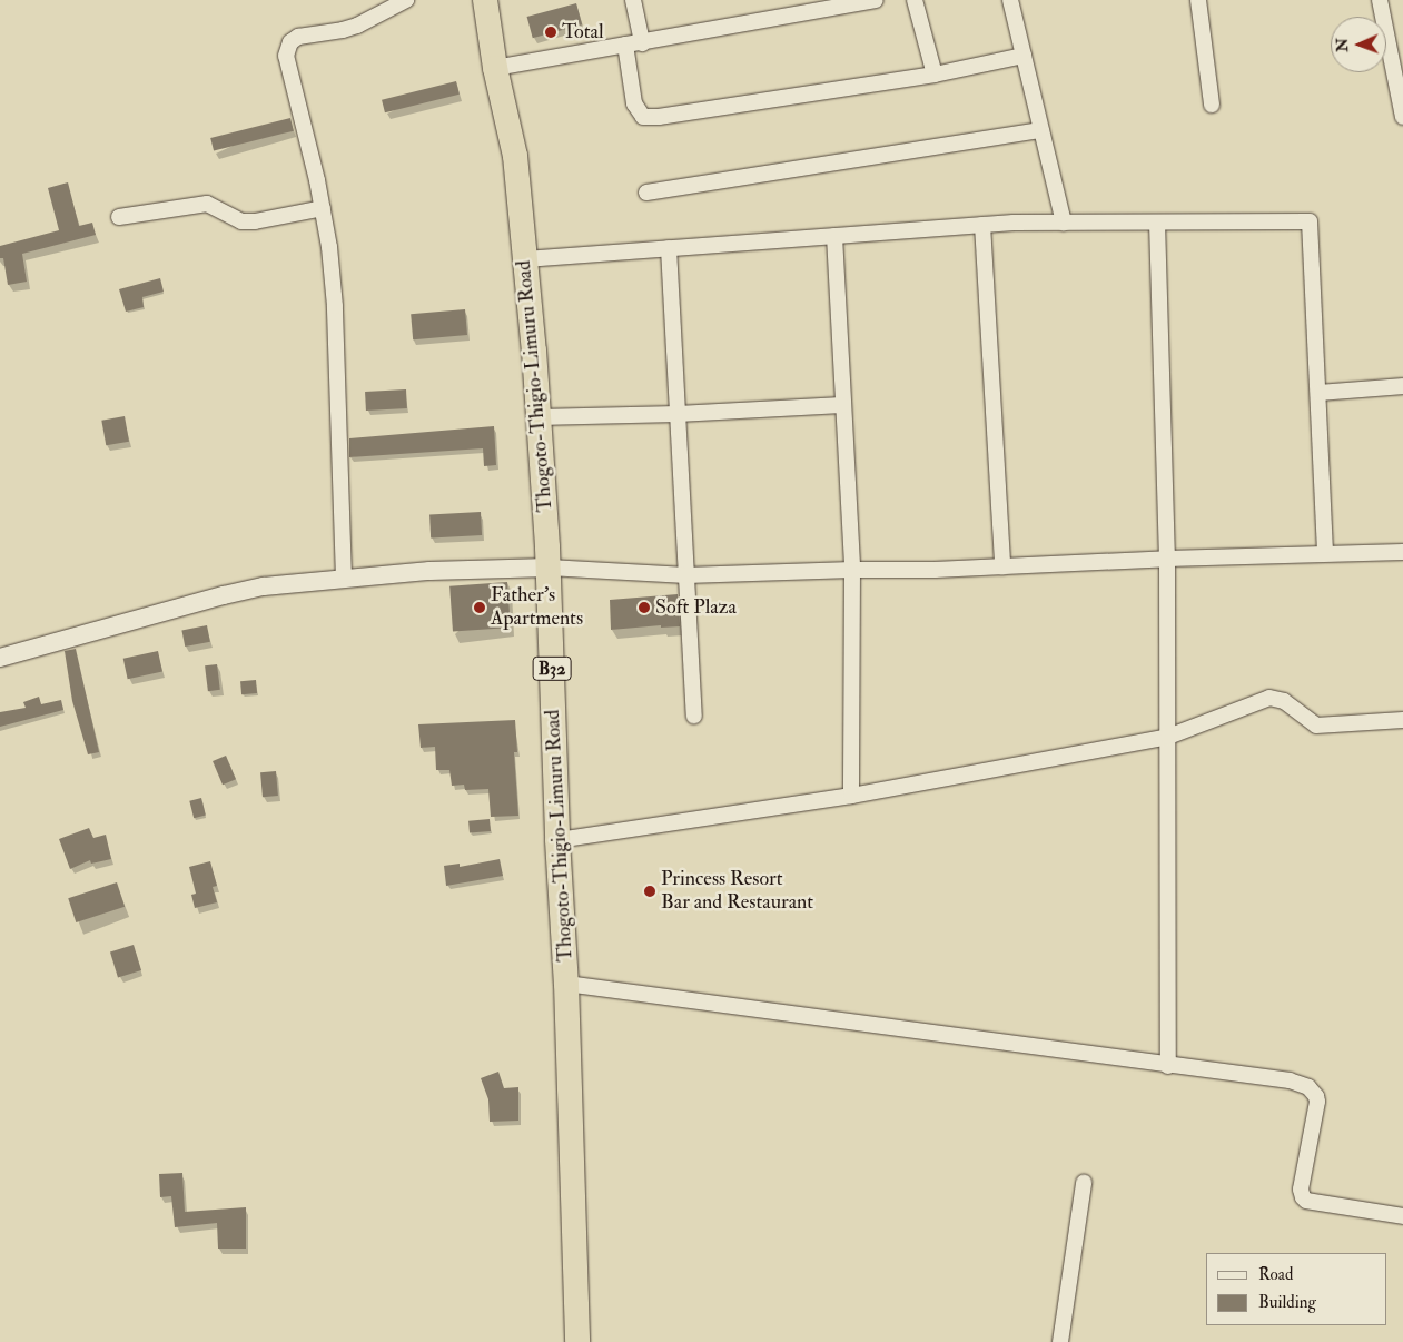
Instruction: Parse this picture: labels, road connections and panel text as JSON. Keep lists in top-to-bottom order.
{
  "streets": {
    "highway": ["Thogoto-Thigio-Limuru Road", "B32"]
  },
  "places": [
    "Total",
    "Father's Apartments",
    "Soft Plaza",
    "Princess Resort Bar and Restaurant"
  ],
  "legend": ["Road", "Building"],
  "north": "left"
}
